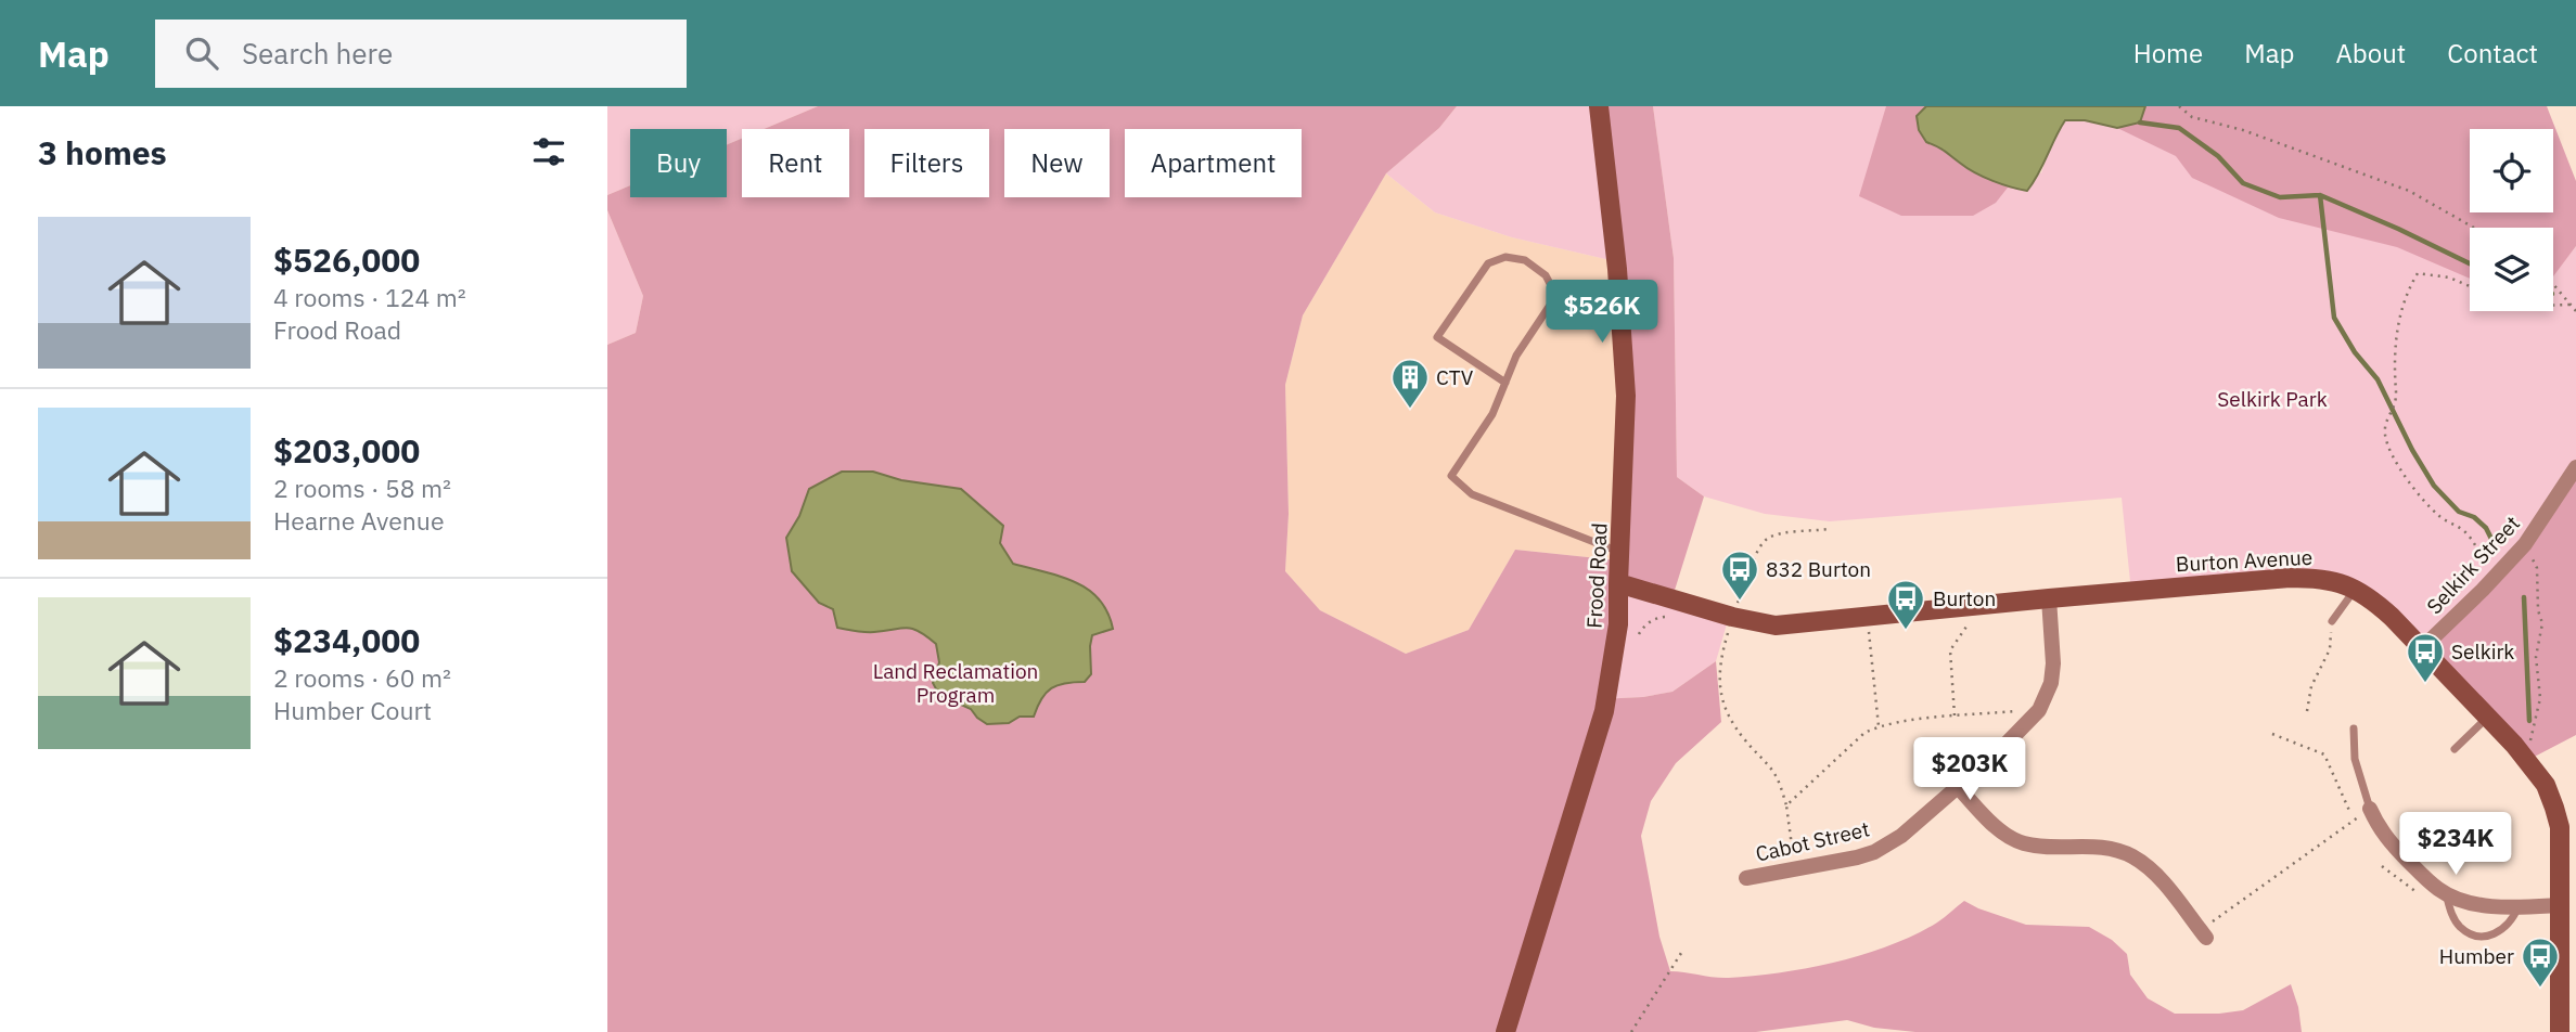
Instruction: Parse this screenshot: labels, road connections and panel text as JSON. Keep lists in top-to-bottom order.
{
  "streets": {
    "street": [
      "Burton Avenue",
      "Selkirk Street",
      "Frood Road",
      "Cabot Street"
    ]
  },
  "crossings": [
    ["Burton Avenue", "Selkirk Street"],
    ["Burton Avenue", "Frood Road"],
    ["Burton Avenue", "Cabot Street"]
  ],
  "parks": ["Selkirk Park", "Land Reclamation Program"],
  "places": {
    "building": ["CTV"],
    "bus stop": [
      "832 Burton",
      "Burton",
      "Selkirk",
      "Humber"
    ]
  },
  "page": {
    "header": "Map",
    "search": "Search here",
    "nav": [
      "Home",
      "Map",
      "About",
      "Contact"
    ],
    "heading": "3 homes",
    "chip": [
      "Buy",
      "Rent",
      "Filters",
      "New",
      "Apartment"
    ],
    "list": [
      {
        "name": "$526,000",
        "note": "4 rooms · 124 m² · Frood Road"
      },
      {
        "name": "$203,000",
        "note": "2 rooms · 58 m² · Hearne Avenue"
      },
      {
        "name": "$234,000",
        "note": "2 rooms · 60 m² · Humber Court"
      }
    ],
    "price": ["$526K", "$203K", "$234K"]
  }
}
